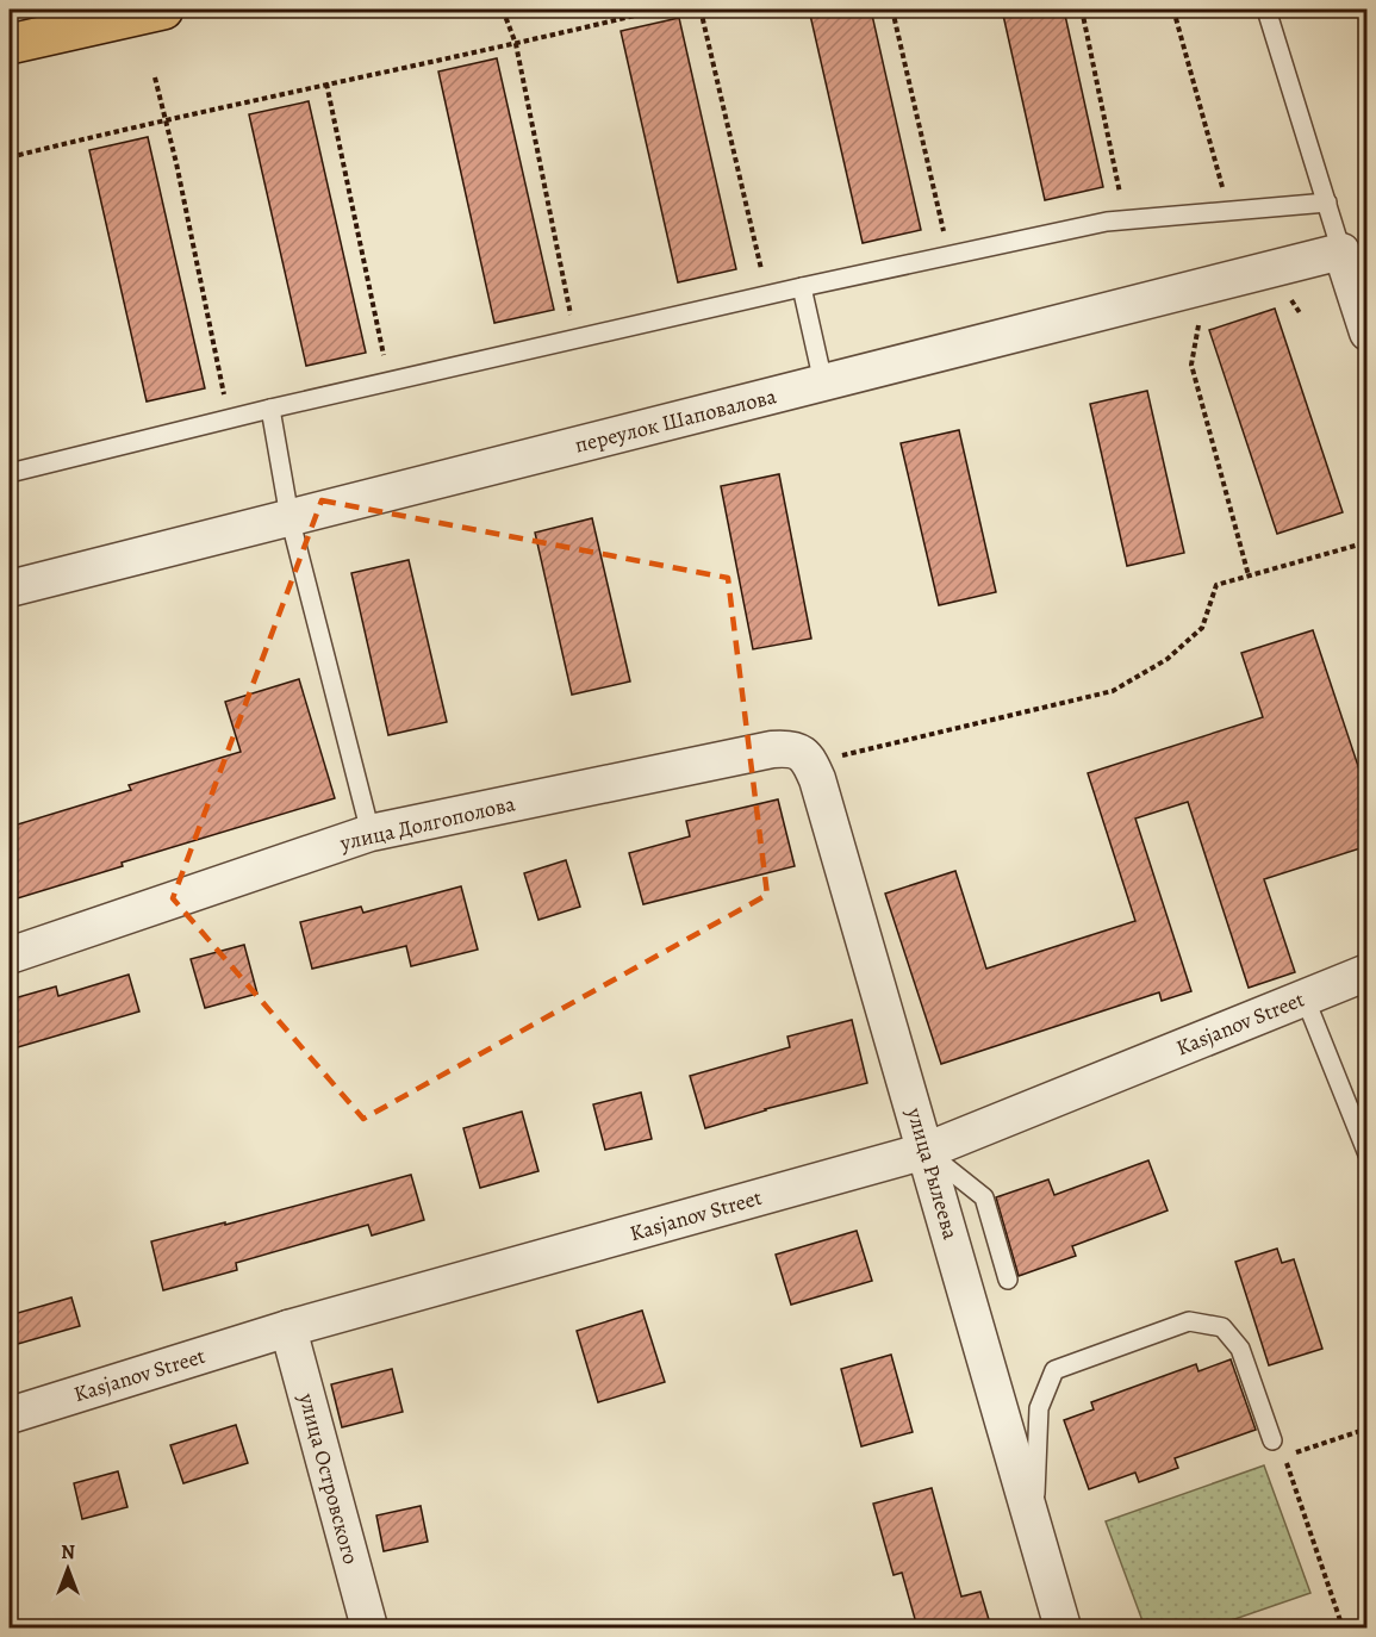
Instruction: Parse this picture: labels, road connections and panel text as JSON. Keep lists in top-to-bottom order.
{
  "streets": {
    "street": [
      "переулок Шаповалова",
      "улица Долгополова",
      "Kasjanov Street",
      "улица Рылеева",
      "улица Островского"
    ]
  },
  "crossings": [
    ["улица Долгополова", "улица Рылеева"],
    ["Kasjanov Street", "улица Рылеева"],
    ["Kasjanov Street", "улица Островского"]
  ],
  "north": "top"
}
